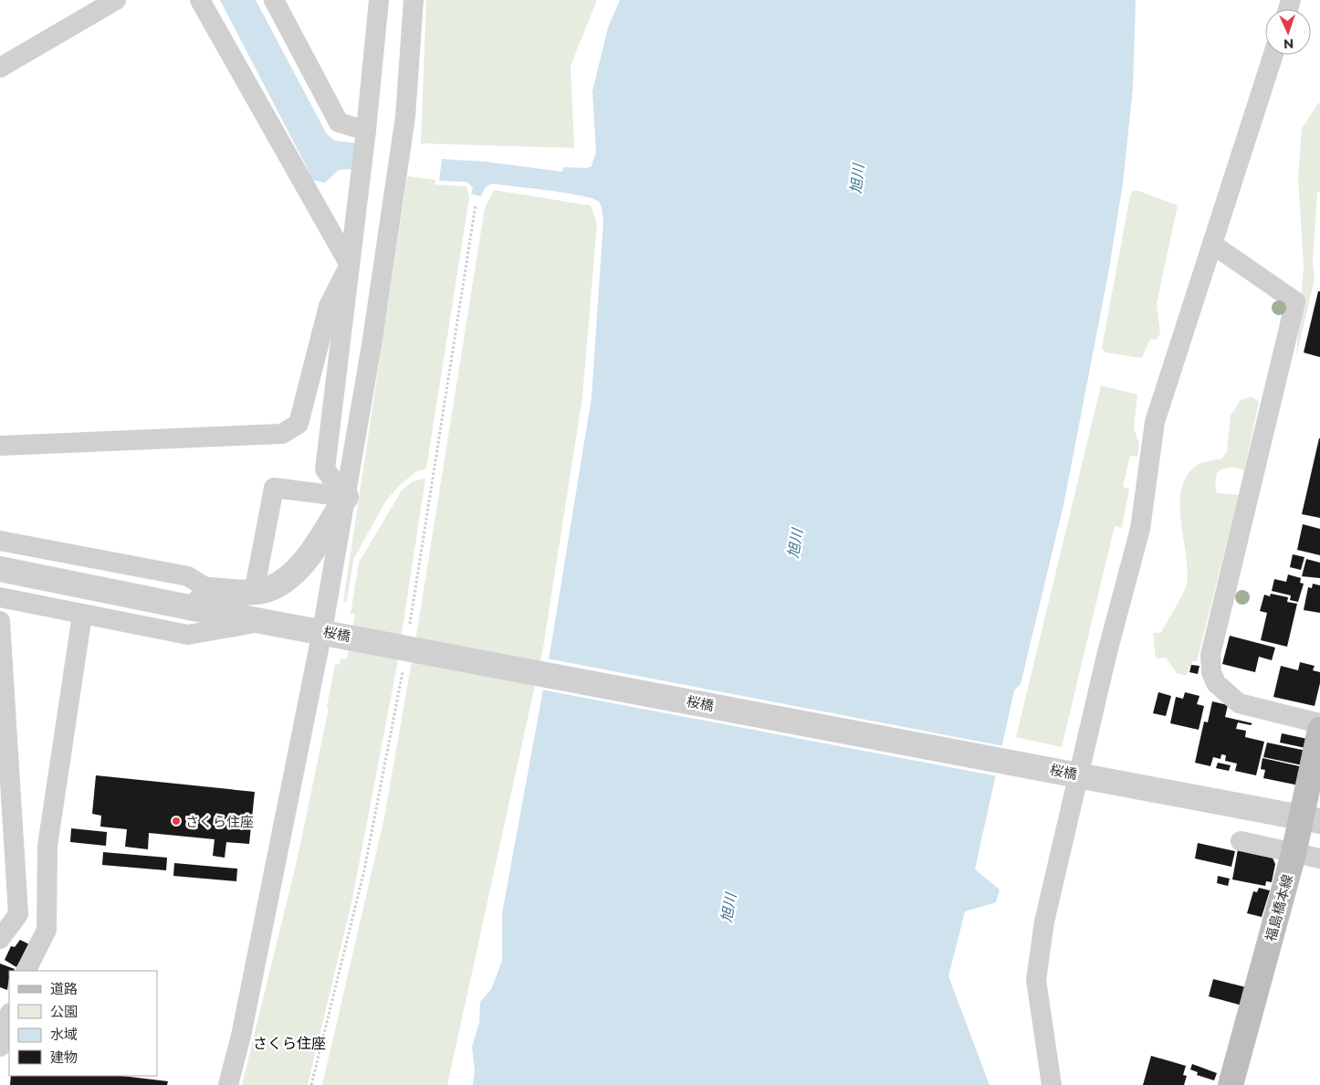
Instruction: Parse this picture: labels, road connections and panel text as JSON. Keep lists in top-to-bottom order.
{
  "streets": {
    "main road": ["福島橋本線"],
    "street": ["桜橋"]
  },
  "districts": ["さくら住座"],
  "water": ["旭川"],
  "places": ["さくら住座"],
  "legend": [
    "道路",
    "公園",
    "水域",
    "建物"
  ],
  "north": "bottom"
}
